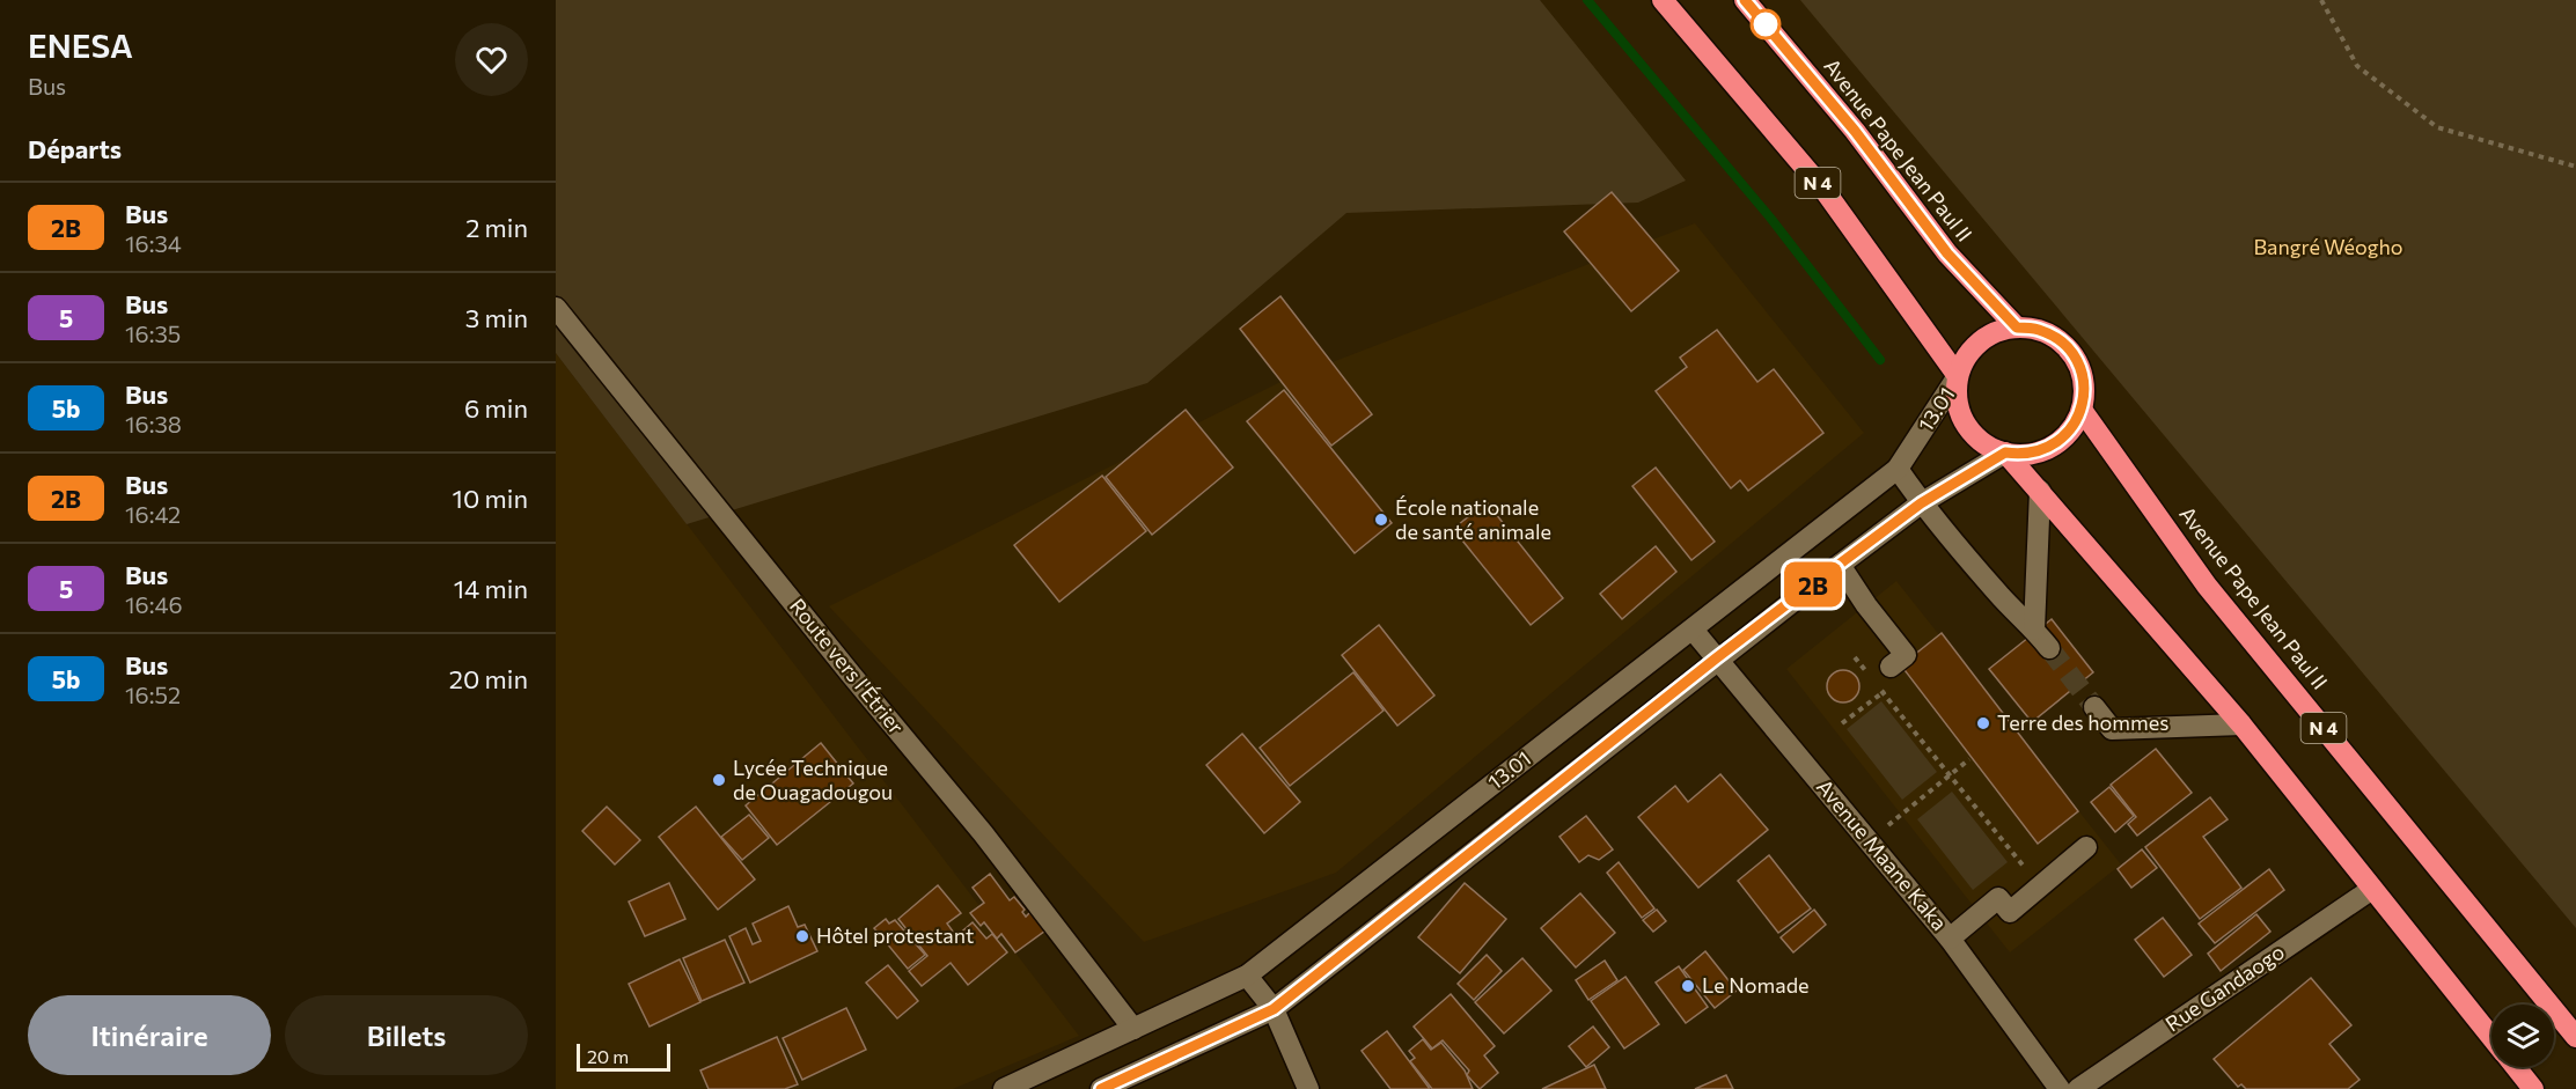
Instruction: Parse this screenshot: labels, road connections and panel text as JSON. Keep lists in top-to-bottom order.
{
  "streets": {
    "highway": ["Avenue Pape Jean Paul II", "N 4"],
    "street": [
      "13.01",
      "Route vers l'Étrier",
      "Avenue Maane Kaka",
      "Rue Gandaogo"
    ]
  },
  "crossings": [
    ["Avenue Pape Jean Paul II", "N 4"],
    ["Avenue Pape Jean Paul II", "13.01"],
    ["N 4", "13.01"],
    ["13.01", "Route vers l'Étrier"],
    ["13.01", "Avenue Maane Kaka"]
  ],
  "parks": ["Bangré Wéogho"],
  "places": [
    "École nationale de santé animale",
    "Terre des hommes",
    "Lycée Technique de Ouagadougou",
    "Hôtel protestant",
    "Le Nomade"
  ],
  "lines": ["bus line 2B"],
  "scale_bar": "20 m",
  "page": {
    "heading": [
      ["ENESA", "Bus"],
      "Départs"
    ],
    "on_map": "2B",
    "list": [
      {
        "mark": "2B",
        "name": "Bus",
        "note": "16:34",
        "value": "2 min"
      },
      {
        "mark": "5",
        "name": "Bus",
        "note": "16:35",
        "value": "3 min"
      },
      {
        "mark": "5b",
        "name": "Bus",
        "note": "16:38",
        "value": "6 min"
      },
      {
        "mark": "2B",
        "name": "Bus",
        "note": "16:42",
        "value": "10 min"
      },
      {
        "mark": "5",
        "name": "Bus",
        "note": "16:46",
        "value": "14 min"
      },
      {
        "mark": "5b",
        "name": "Bus",
        "note": "16:52",
        "value": "20 min"
      }
    ],
    "buttons": ["Itinéraire", "Billets"],
    "scale": "20 m"
  }
}
